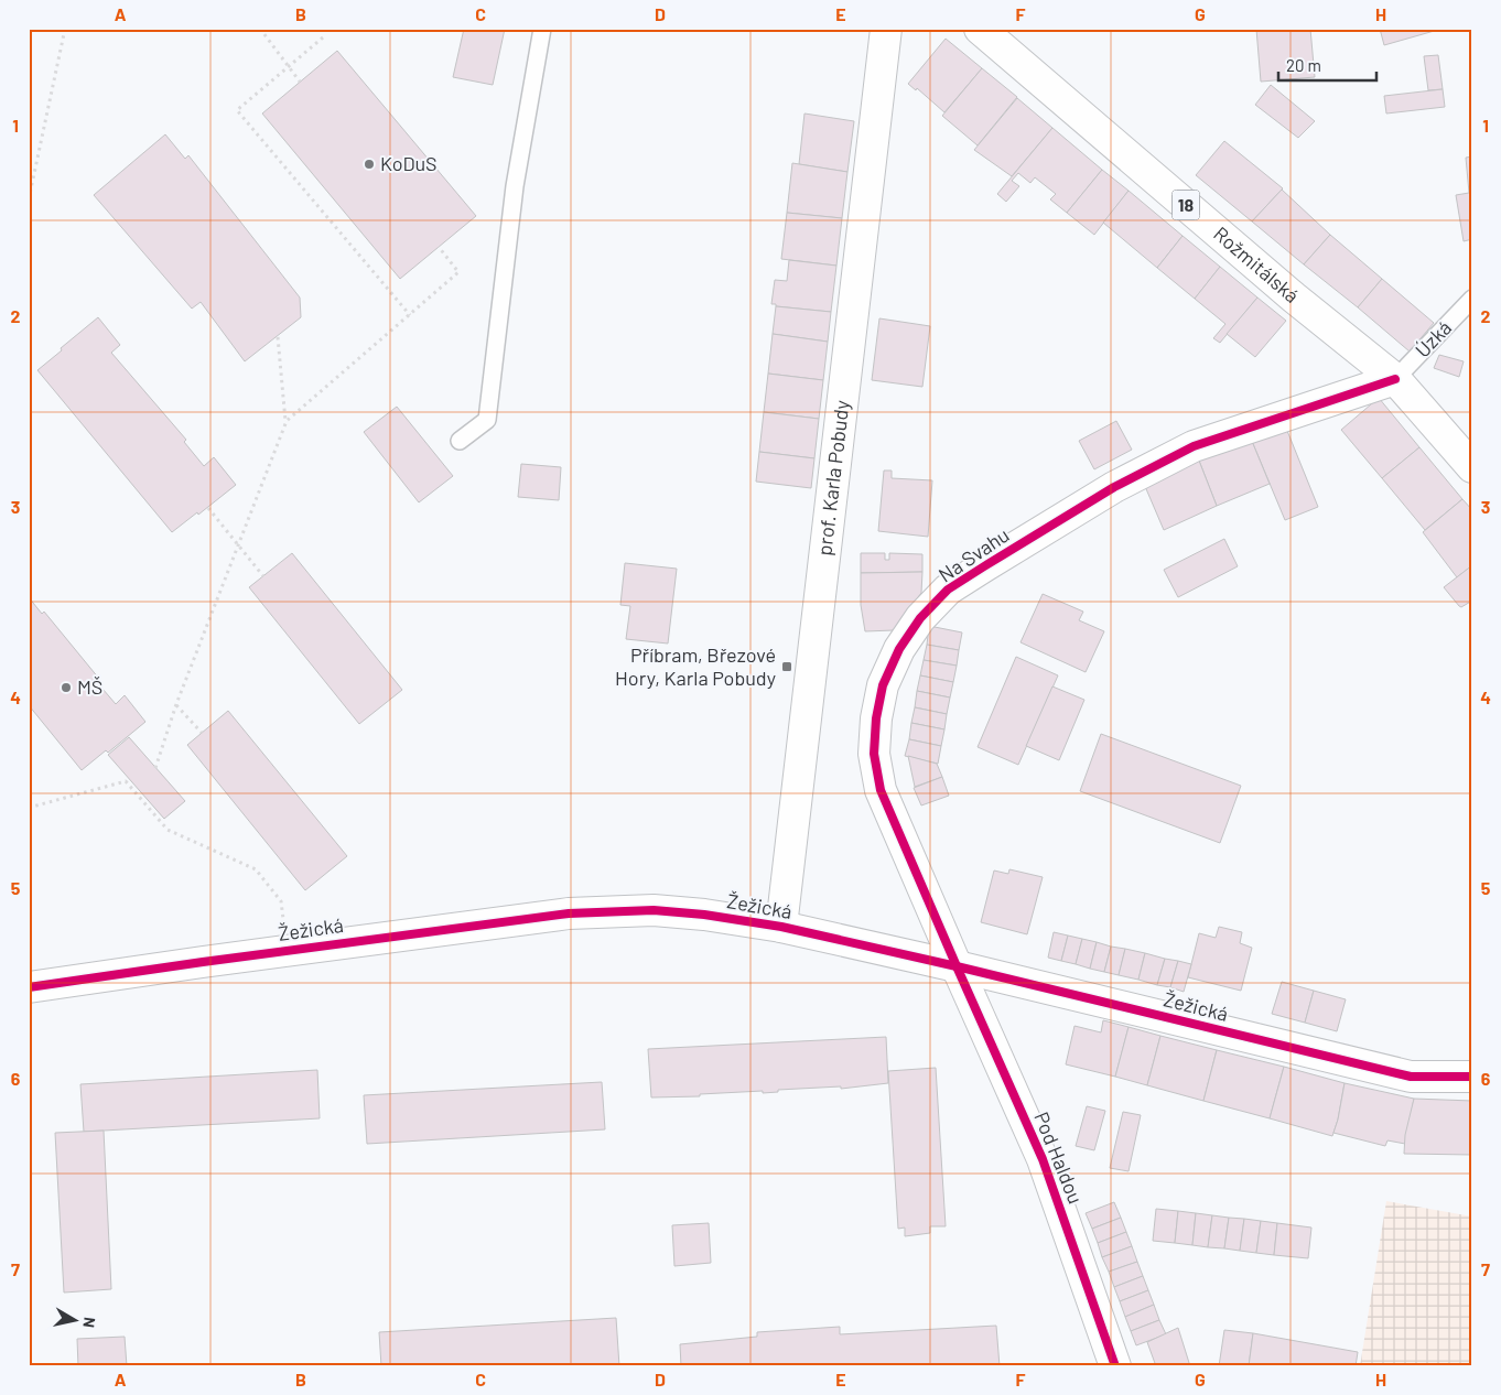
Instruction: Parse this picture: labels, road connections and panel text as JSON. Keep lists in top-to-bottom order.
{
  "streets": {
    "street": [
      "18",
      "Rožmitálská",
      "prof. Karla Pobudy",
      "Na Svahu",
      "Žežická",
      "Pod Haldou"
    ],
    "lane": ["Úzká"]
  },
  "crossings": [
    ["Rožmitálská", "Úzká"],
    ["Rožmitálská", "Na Svahu"],
    ["Úzká", "Na Svahu"],
    ["prof. Karla Pobudy", "Žežická"],
    ["Na Svahu", "Žežická"],
    ["Na Svahu", "Pod Haldou"],
    ["Žežická", "Pod Haldou"]
  ],
  "places": {
    "other": ["KoDuS", "MŠ"],
    "transit": ["Příbram, Březové Hory, Karla Pobudy"]
  },
  "scale_bar": "20 m",
  "north": "right",
  "grid": {
    "columns": [
      "A",
      "B",
      "C",
      "D",
      "E",
      "F",
      "G",
      "H"
    ],
    "rows": [
      "1",
      "2",
      "3",
      "4",
      "5",
      "6",
      "7"
    ]
  }
}
